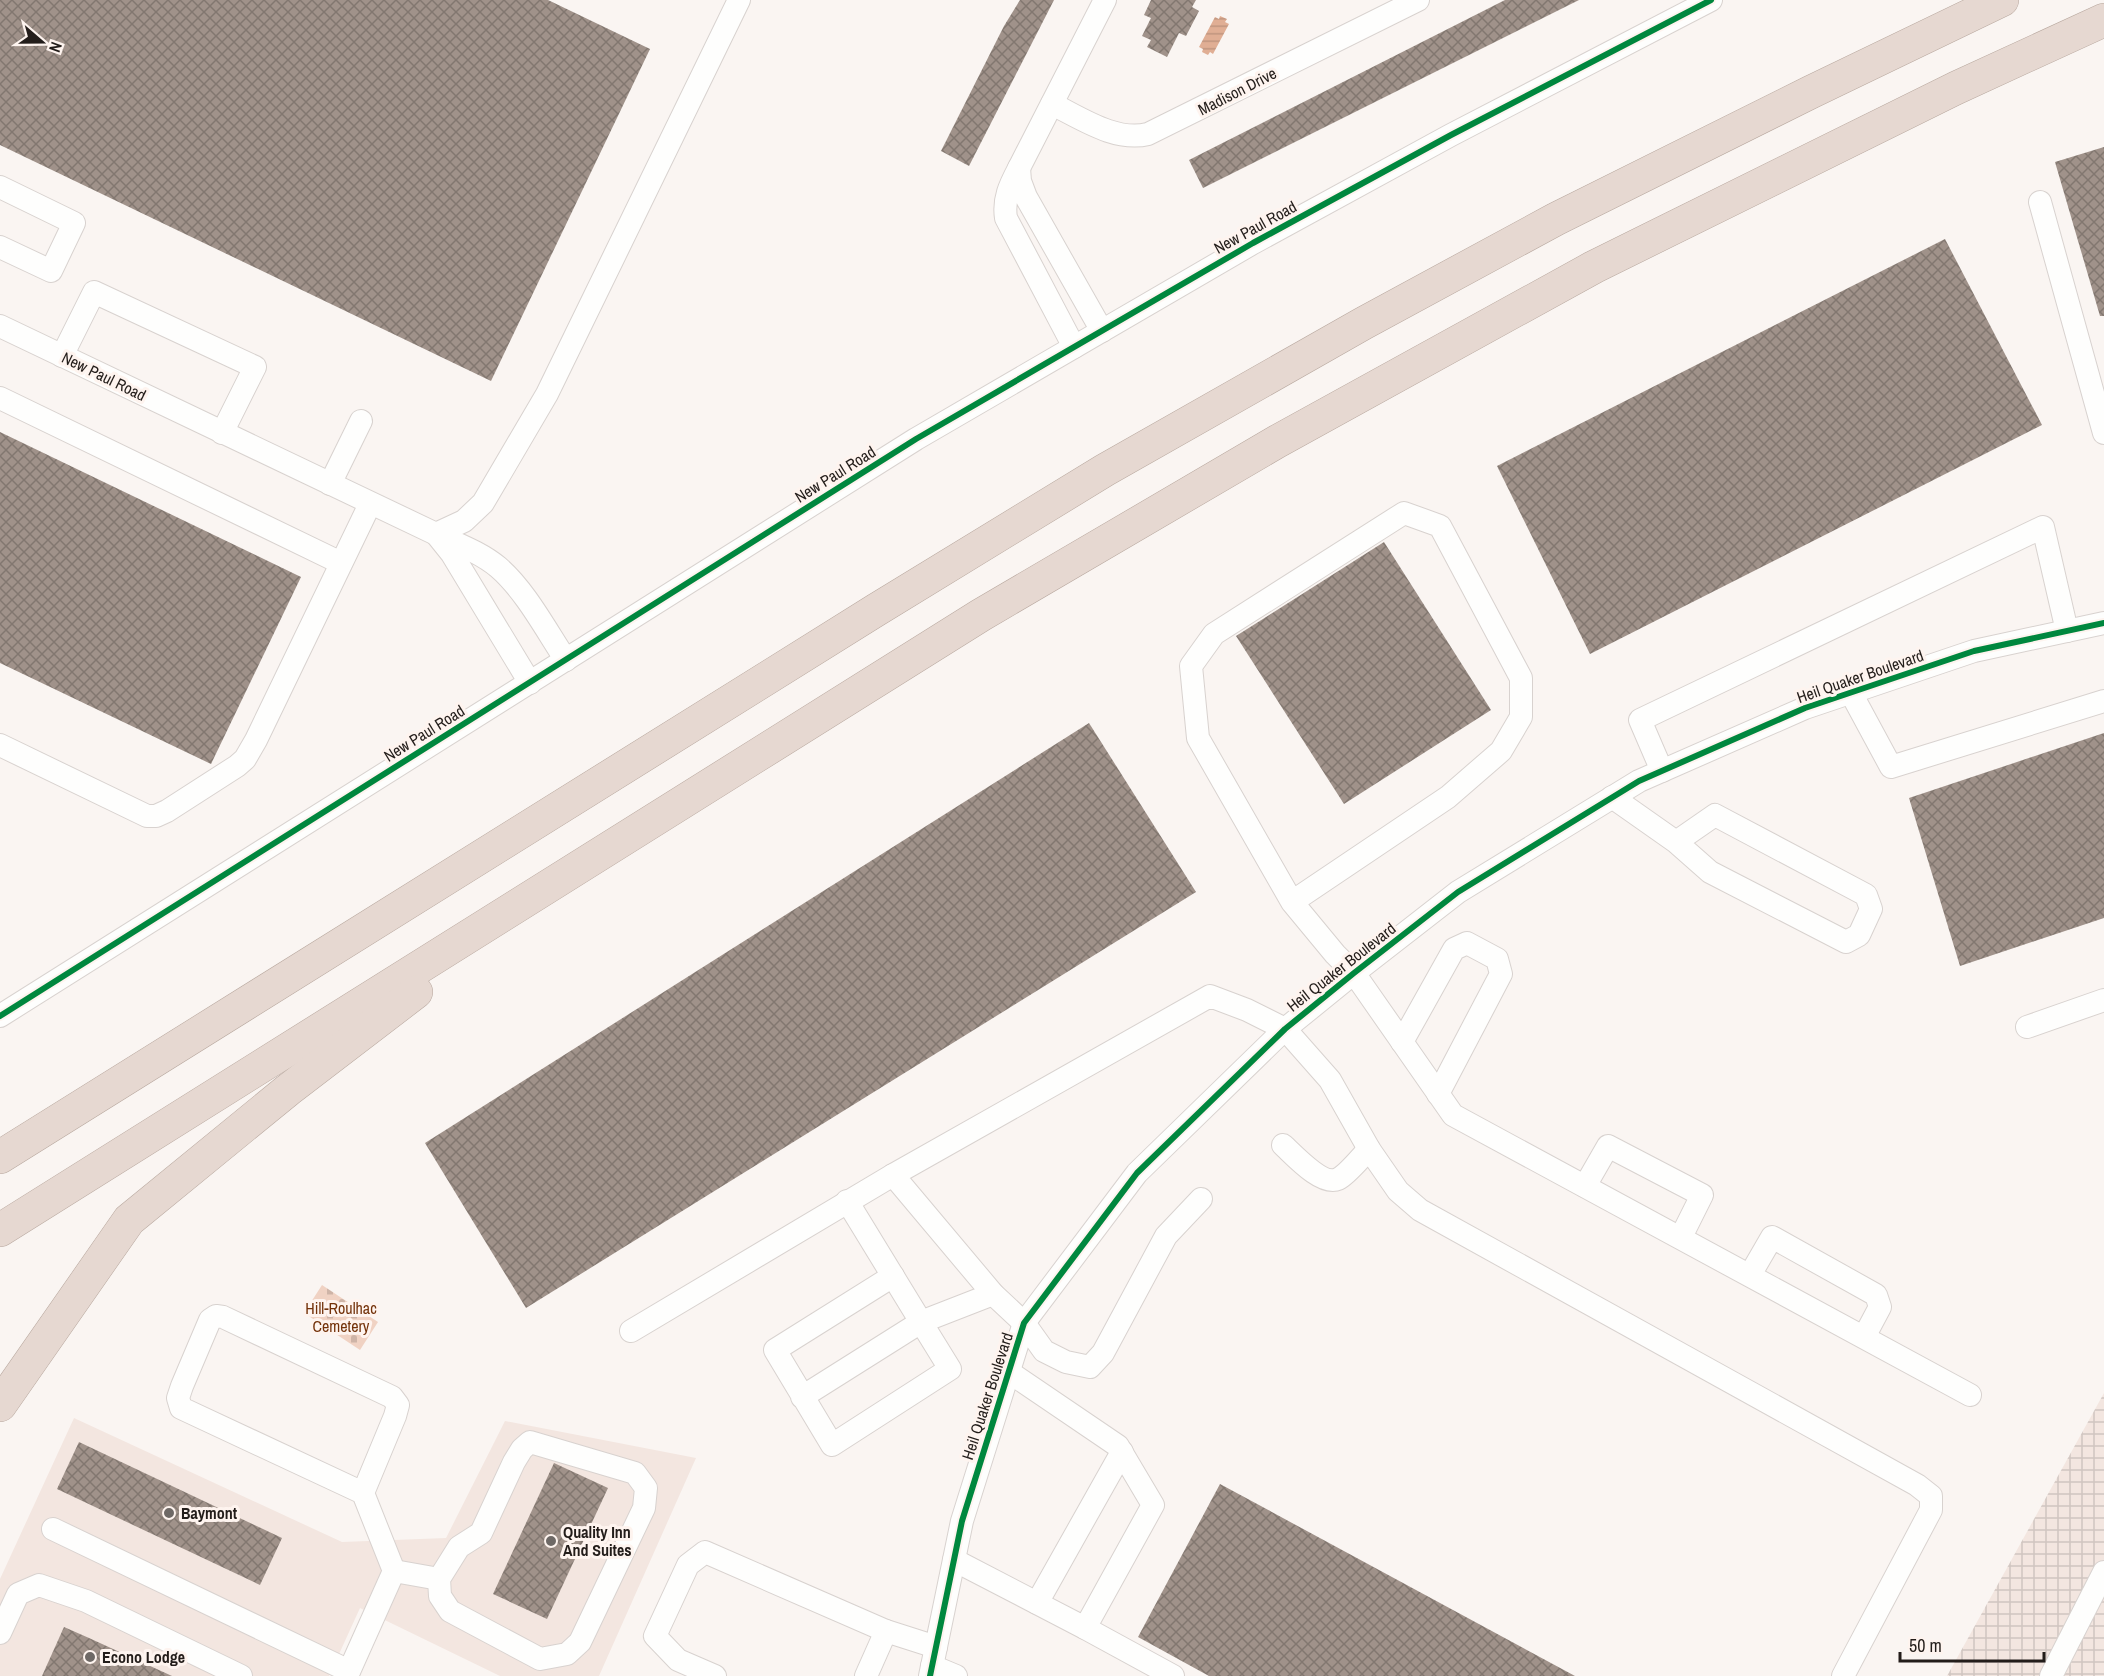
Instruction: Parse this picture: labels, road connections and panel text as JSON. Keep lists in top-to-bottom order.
{
  "streets": {
    "street": ["Madison Drive", "New Paul Road", "Heil Quaker Boulevard"]
  },
  "parks": ["Hill-Roulhac Cemetery"],
  "places": ["Baymont", "Quality Inn And Suites", "Econo Lodge"],
  "scale_bar": "50 m",
  "north": "right"
}
